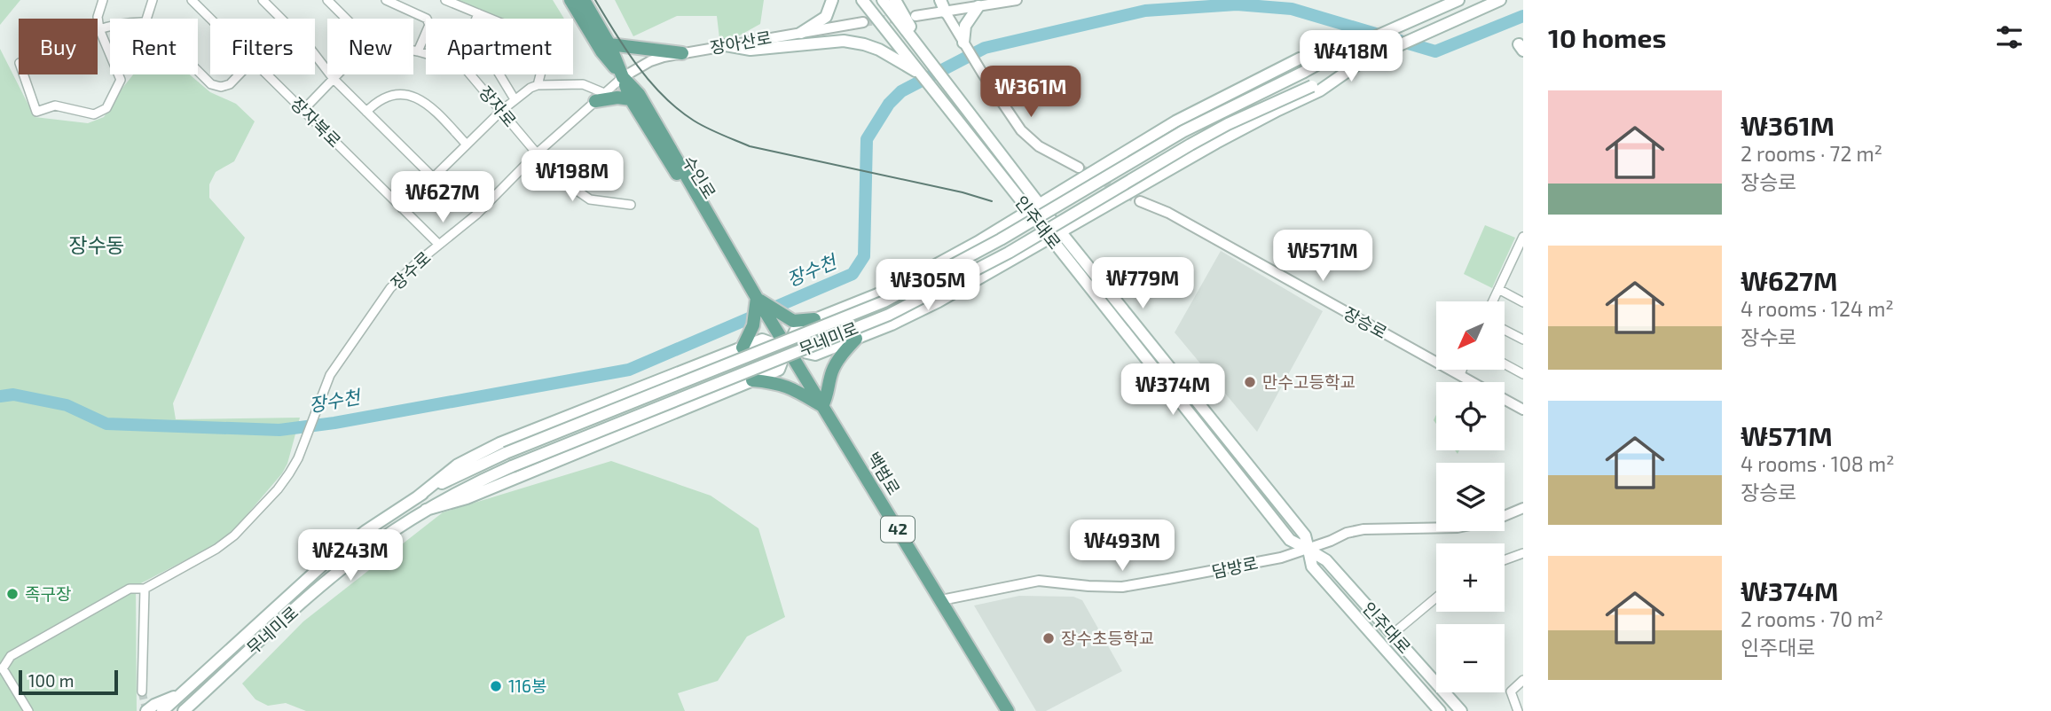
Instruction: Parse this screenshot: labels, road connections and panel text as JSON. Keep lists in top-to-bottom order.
{
  "streets": {
    "main road": [
      "수인로",
      "인주대로",
      "무네미로",
      "백범로",
      "42"
    ],
    "street": [
      "장아산로",
      "장자로",
      "장자북로",
      "장수로",
      "장승로",
      "담방로"
    ]
  },
  "crossings": [
    ["장아산로", "수인로"],
    ["장아산로", "장수로"],
    ["장자로", "장수로"],
    ["장자북로", "장수로"],
    ["수인로", "장수로"],
    ["수인로", "백범로"],
    ["인주대로", "담방로"],
    ["백범로", "담방로"]
  ],
  "districts": ["장수동"],
  "water": ["장수천"],
  "places": [
    "만수고등학교",
    "족구장",
    "장수초등학교",
    "116봉"
  ],
  "scale_bar": "100 m",
  "north": "bottom left",
  "page": {
    "heading": "10 homes",
    "chip": [
      "Buy",
      "Rent",
      "Filters",
      "New",
      "Apartment"
    ],
    "price": [
      "₩418M",
      "₩361M",
      "₩198M",
      "₩627M",
      "₩571M",
      "₩779M",
      "₩305M",
      "₩374M",
      "₩493M",
      "₩243M"
    ],
    "list": [
      {
        "name": "₩361M",
        "note": "2 rooms · 72 m² · 장승로"
      },
      {
        "name": "₩627M",
        "note": "4 rooms · 124 m² · 장수로"
      },
      {
        "name": "₩571M",
        "note": "4 rooms · 108 m² · 장승로"
      },
      {
        "name": "₩374M",
        "note": "2 rooms · 70 m² · 인주대로"
      }
    ],
    "map_buttons": ["+", "−"],
    "scale": "100 m"
  }
}
